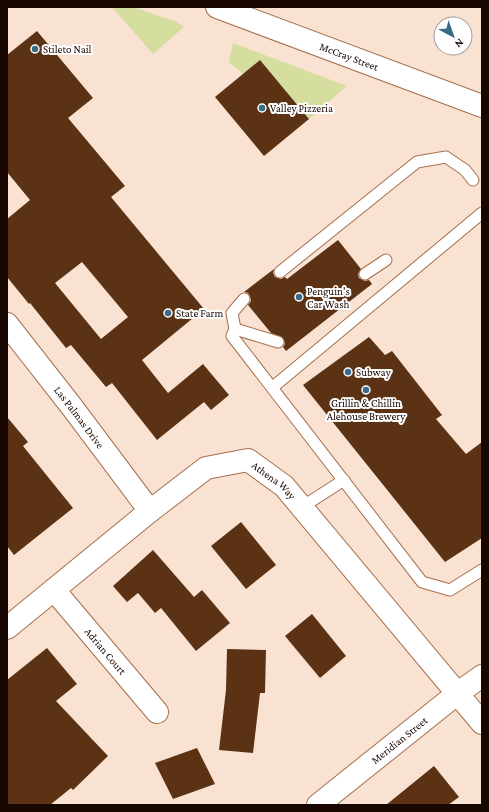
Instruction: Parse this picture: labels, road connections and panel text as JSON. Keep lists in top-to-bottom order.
{
  "streets": {
    "street": [
      "McCray Street",
      "Las Palmas Drive",
      "Athena Way",
      "Adrian Court",
      "Meridian Street"
    ]
  },
  "crossings": [
    ["Las Palmas Drive", "Athena Way"],
    ["Athena Way", "Adrian Court"],
    ["Athena Way", "Meridian Street"]
  ],
  "places": [
    "Stileto Nail",
    "Valley Pizzeria",
    "Penguin's Car Wash",
    "State Farm",
    "Subway",
    "Grillin & Chillin Alehouse Brewery"
  ],
  "north": "bottom right"
}
